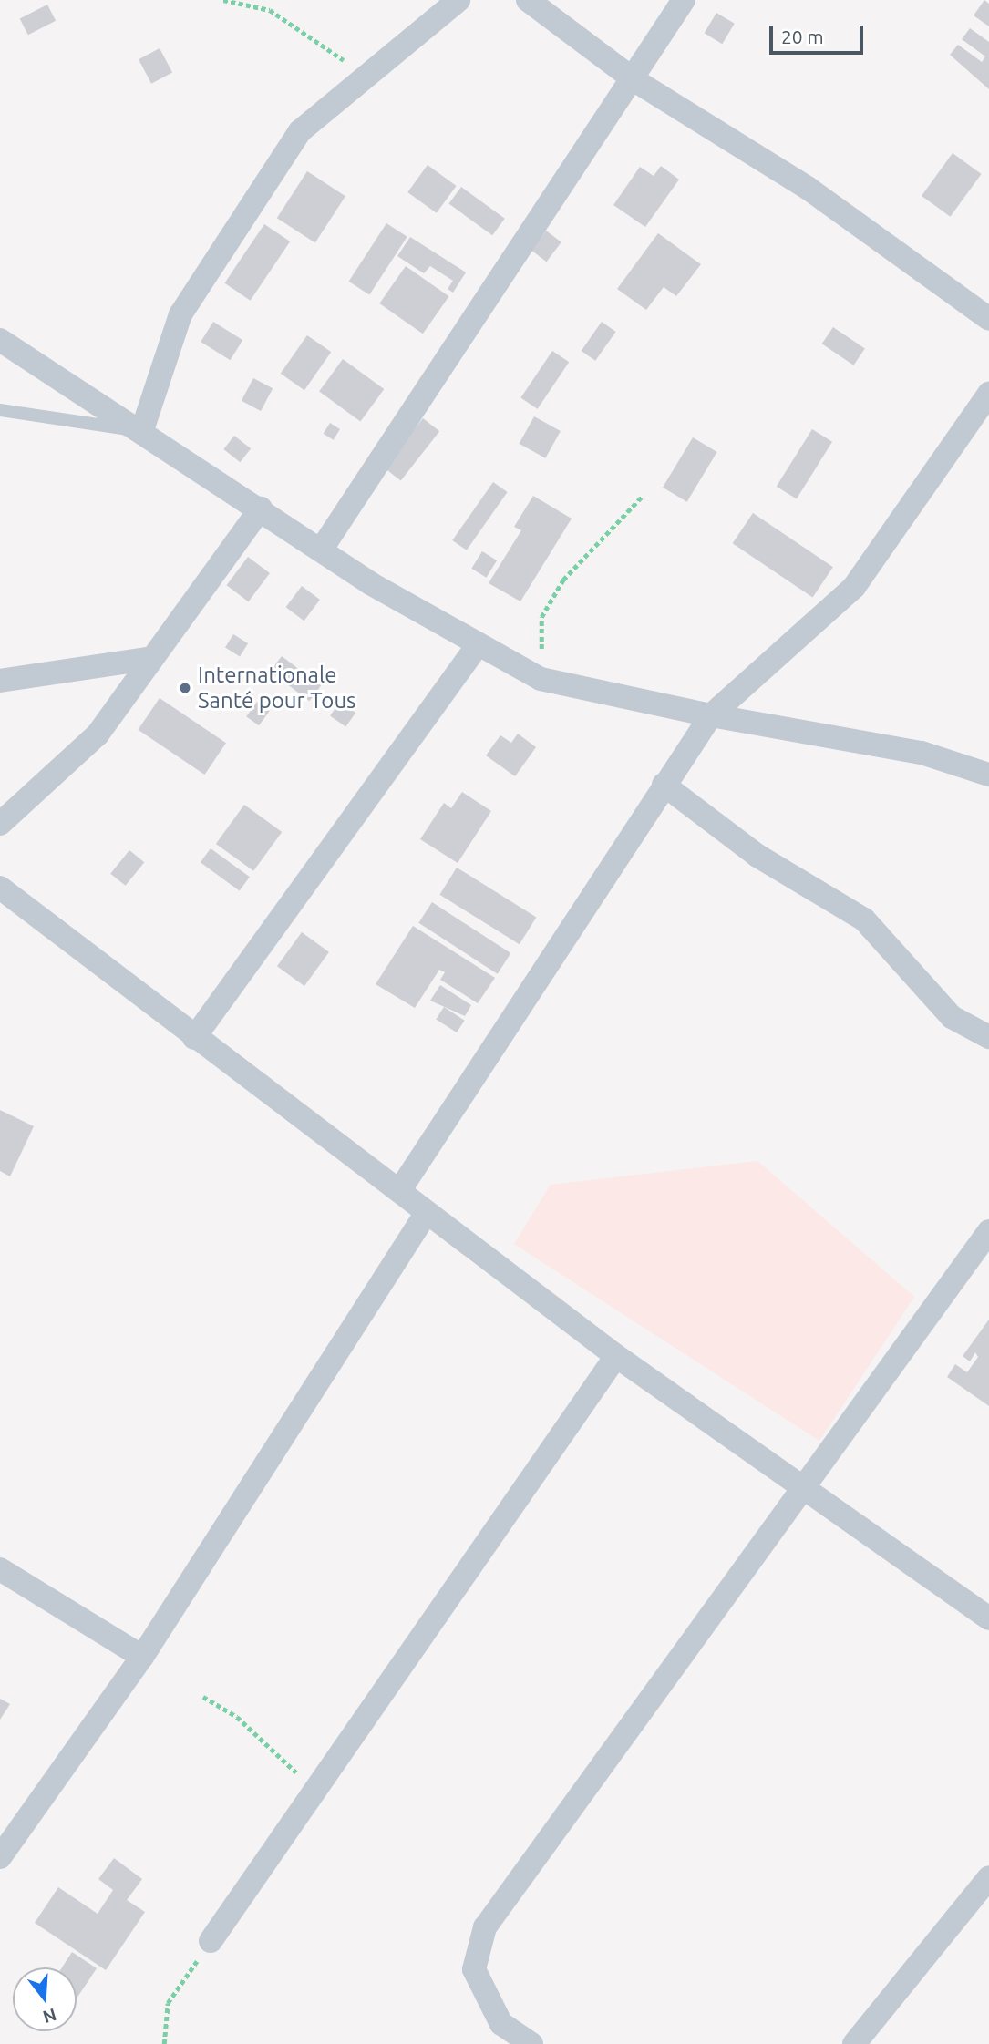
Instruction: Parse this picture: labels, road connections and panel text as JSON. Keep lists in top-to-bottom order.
{
  "places": ["Internationale Santé pour Tous"],
  "scale_bar": "20 m",
  "north": "bottom"
}
